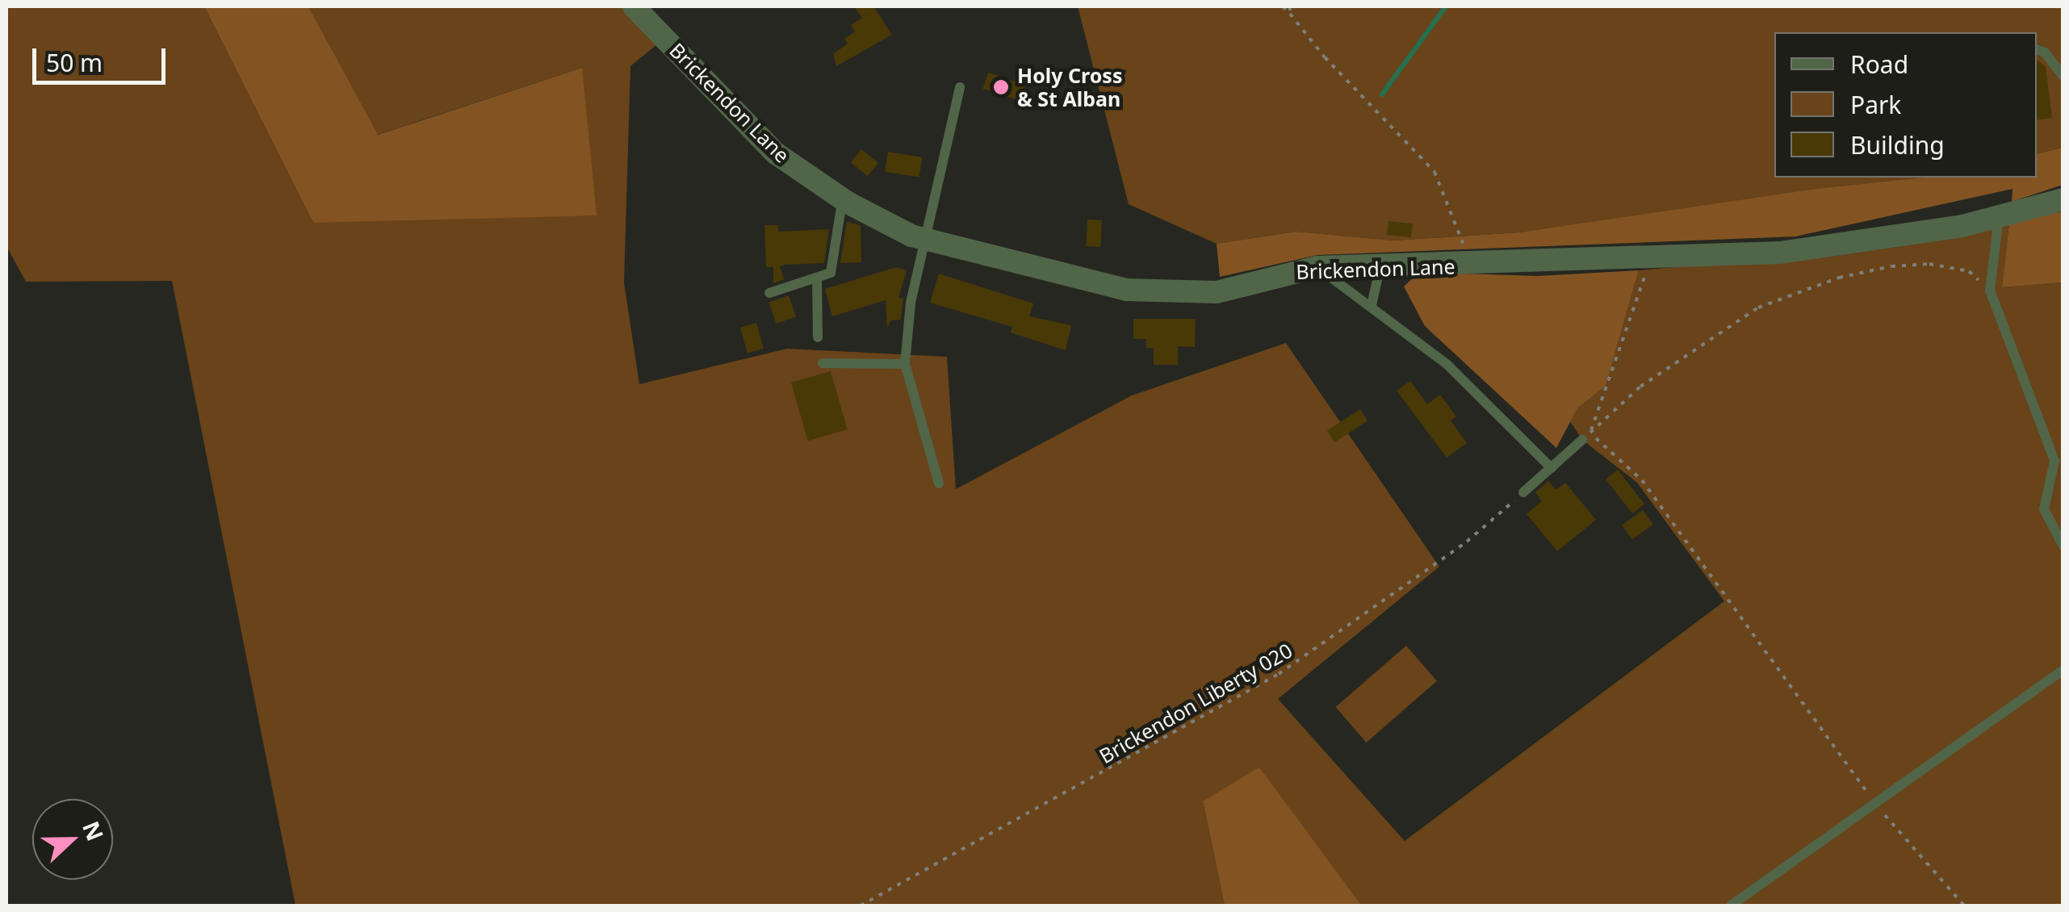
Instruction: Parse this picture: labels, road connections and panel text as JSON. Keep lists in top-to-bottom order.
{
  "streets": {
    "street": ["Brickendon Lane"],
    "path": ["Brickendon Liberty 020"]
  },
  "places": ["Holy Cross & St Alban"],
  "legend": ["Road", "Park", "Building"],
  "scale_bar": "50 m",
  "north": "right"
}
